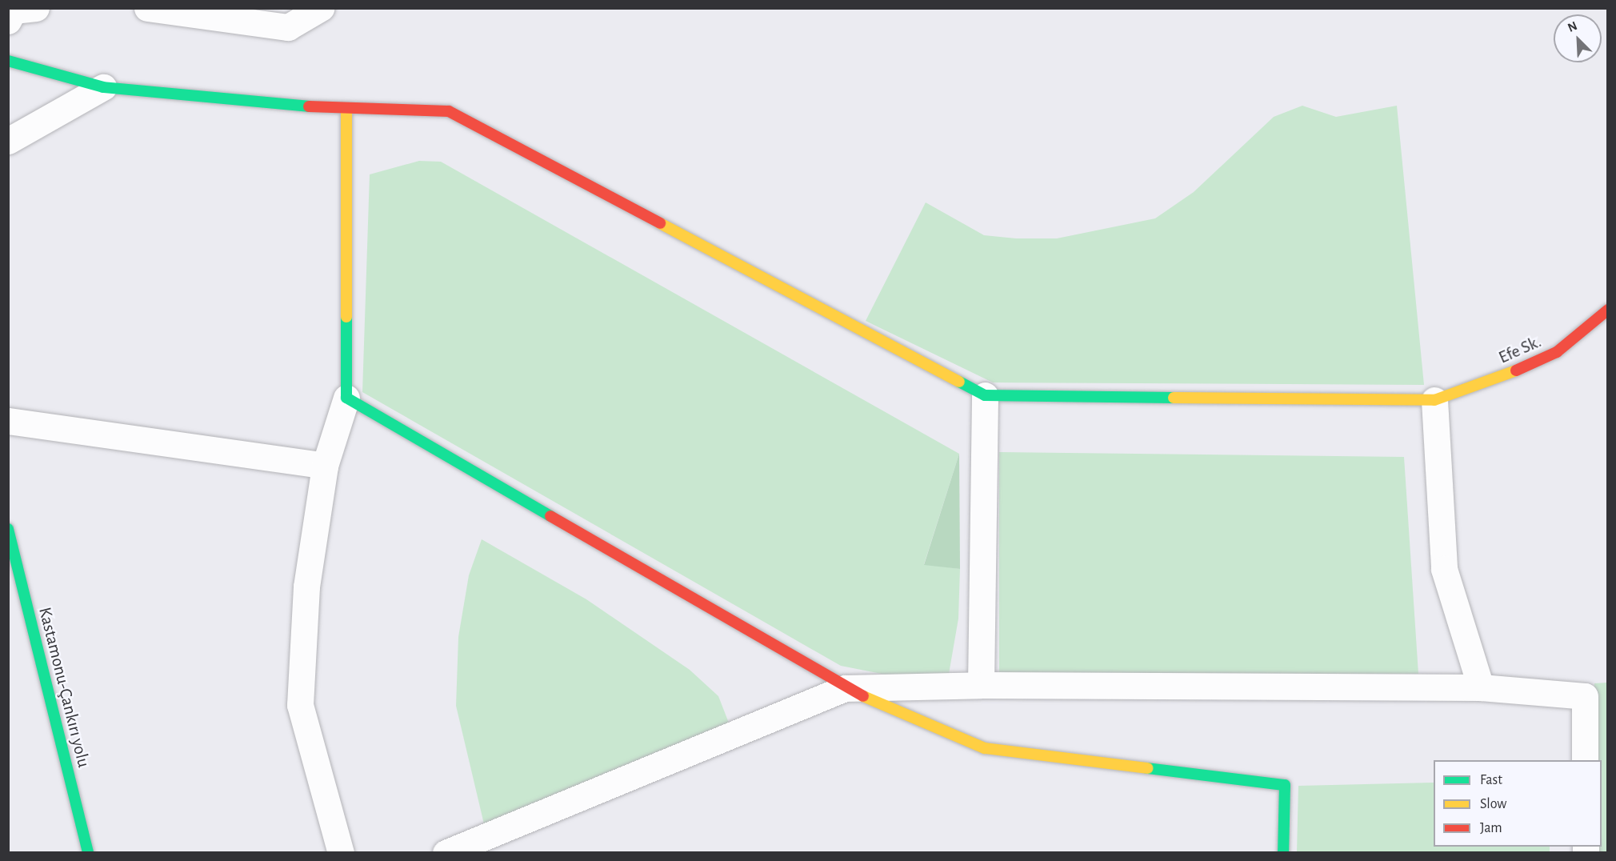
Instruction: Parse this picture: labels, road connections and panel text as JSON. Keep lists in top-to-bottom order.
{
  "streets": {
    "main road": ["Efe Sk.", "Kastamonu-Çankırı yolu"]
  },
  "legend": ["Fast", "Slow", "Jam"],
  "north": "top left"
}
